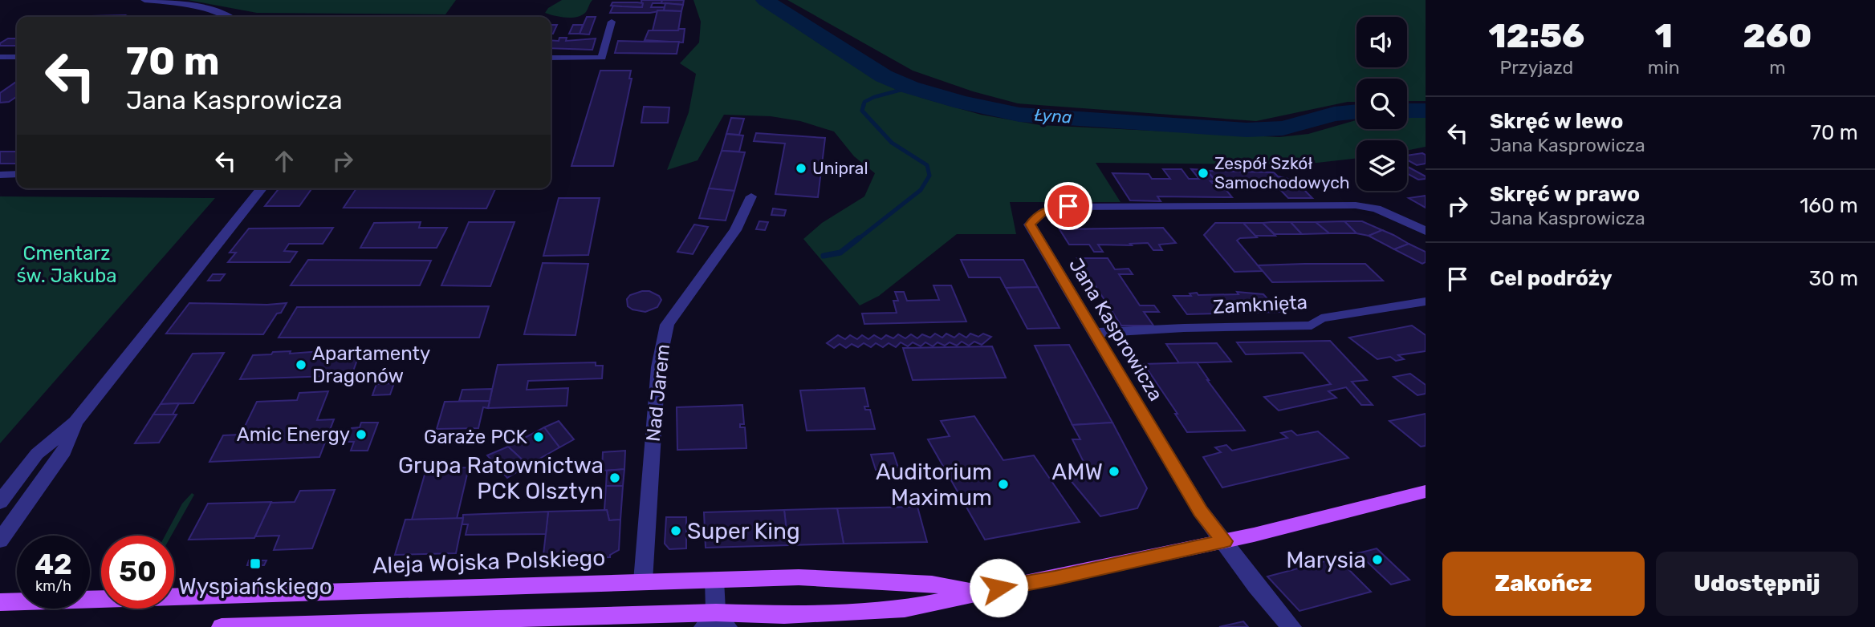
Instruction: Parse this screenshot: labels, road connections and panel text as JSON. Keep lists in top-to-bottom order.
{
  "streets": {
    "main road": ["Aleja Wojska Polskiego"],
    "street": ["Zamknięta", "Jana Kasprowicza", "Nad Jarem"]
  },
  "crossings": [
    ["Zamknięta", "Jana Kasprowicza"],
    ["Jana Kasprowicza", "Aleja Wojska Polskiego"],
    ["Nad Jarem", "Aleja Wojska Polskiego"]
  ],
  "water": ["Łyna"],
  "parks": ["Cmentarz św. Jakuba"],
  "places": {
    "other": [
      "Unipral",
      "Zespół Szkół Samochodowych",
      "Apartamenty Dragonów",
      "Amic Energy",
      "Garaże PCK",
      "AMW",
      "Grupa Ratownictwa PCK Olsztyn",
      "Auditorium Maximum",
      "Super King",
      "Marysia"
    ],
    "transit": ["Wyspiańskiego"]
  },
  "page": {
    "eta": [
      "12:56",
      "Przyjazd",
      "1",
      "min",
      "260",
      "m"
    ],
    "turn": ["70 m", "Jana Kasprowicza"],
    "list": [
      {
        "name": "Skręć w lewo",
        "note": "Jana Kasprowicza",
        "value": "70 m"
      },
      {
        "name": "Skręć w prawo",
        "note": "Jana Kasprowicza",
        "value": "160 m"
      },
      {
        "name": "Cel podróży",
        "value": "30 m"
      }
    ],
    "speed": "42 km/h",
    "limit": "50",
    "buttons": ["Zakończ", "Udostępnij"]
  }
}
